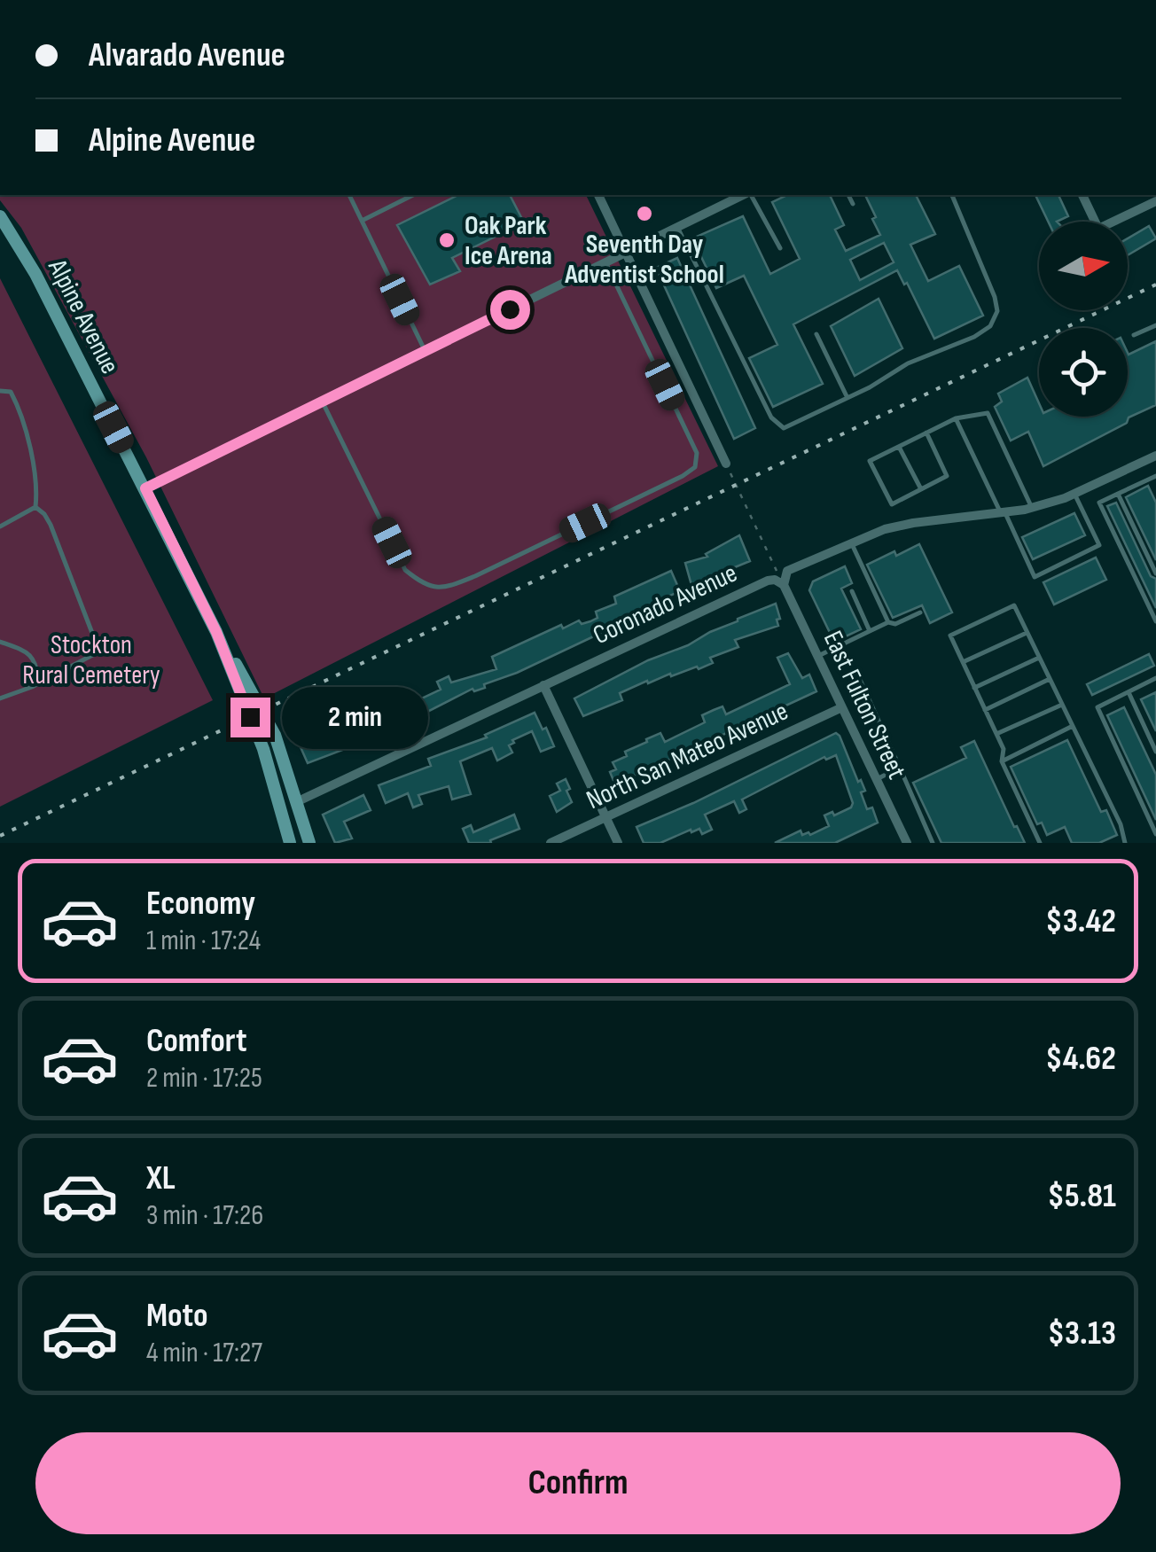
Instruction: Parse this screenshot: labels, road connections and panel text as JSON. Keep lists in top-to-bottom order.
{
  "streets": {
    "street": [
      "Alpine Avenue",
      "Coronado Avenue",
      "East Fulton Street",
      "North San Mateo Avenue"
    ]
  },
  "crossings": [
    ["Alpine Avenue", "Coronado Avenue"],
    ["Coronado Avenue", "East Fulton Street"],
    ["East Fulton Street", "North San Mateo Avenue"]
  ],
  "parks": ["Stockton Rural Cemetery"],
  "places": ["Seventh Day Adventist School", "Oak Park Ice Arena"],
  "north": "right",
  "page": {
    "banner": ["Alvarado Avenue", "Alpine Avenue"],
    "bubble": "2 min",
    "list": [
      {
        "name": "Economy",
        "note": "1 min · 17:24",
        "value": "$3.42"
      },
      {
        "name": "Comfort",
        "note": "2 min · 17:25",
        "value": "$4.62"
      },
      {
        "name": "XL",
        "note": "3 min · 17:26",
        "value": "$5.81"
      },
      {
        "name": "Moto",
        "note": "4 min · 17:27",
        "value": "$3.13"
      }
    ],
    "buttons": "Confirm"
  }
}
